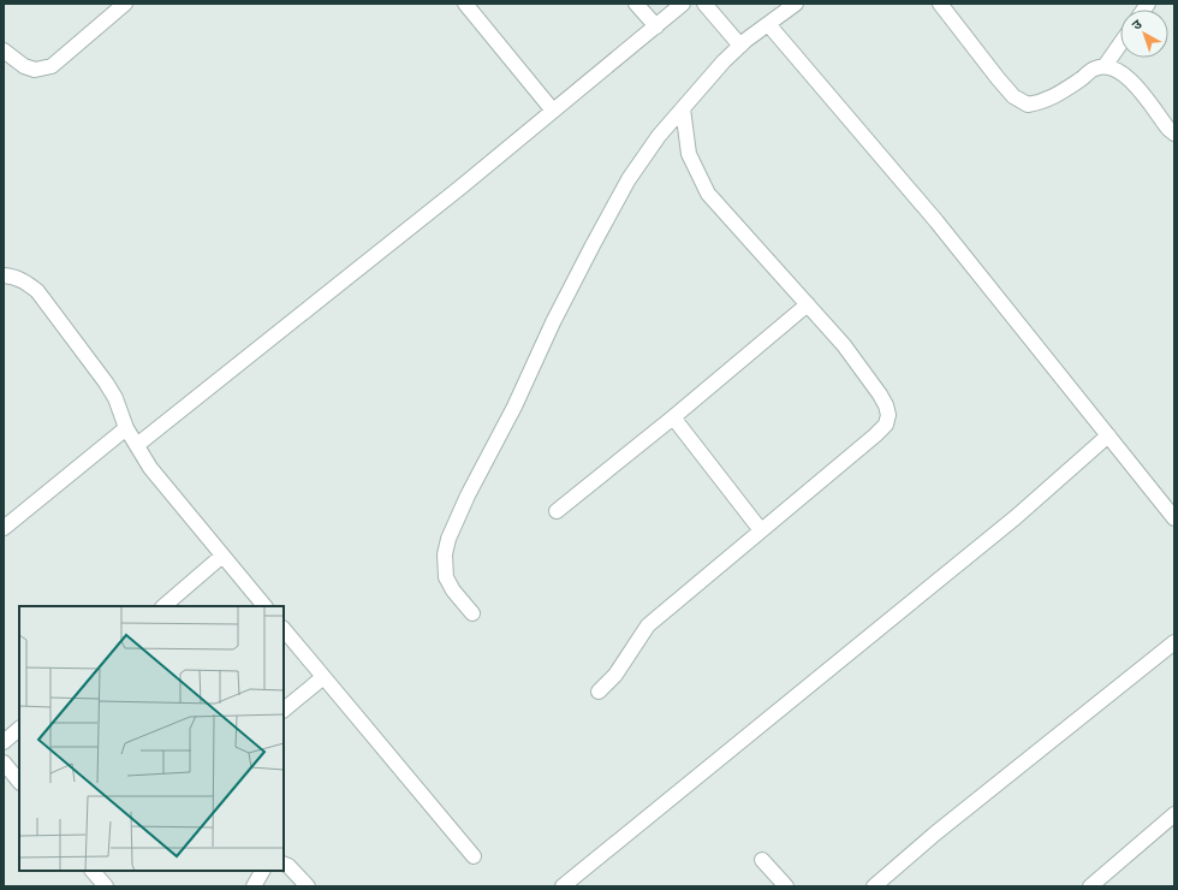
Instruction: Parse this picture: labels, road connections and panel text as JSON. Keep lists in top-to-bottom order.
{
  "north": "top left"
}
